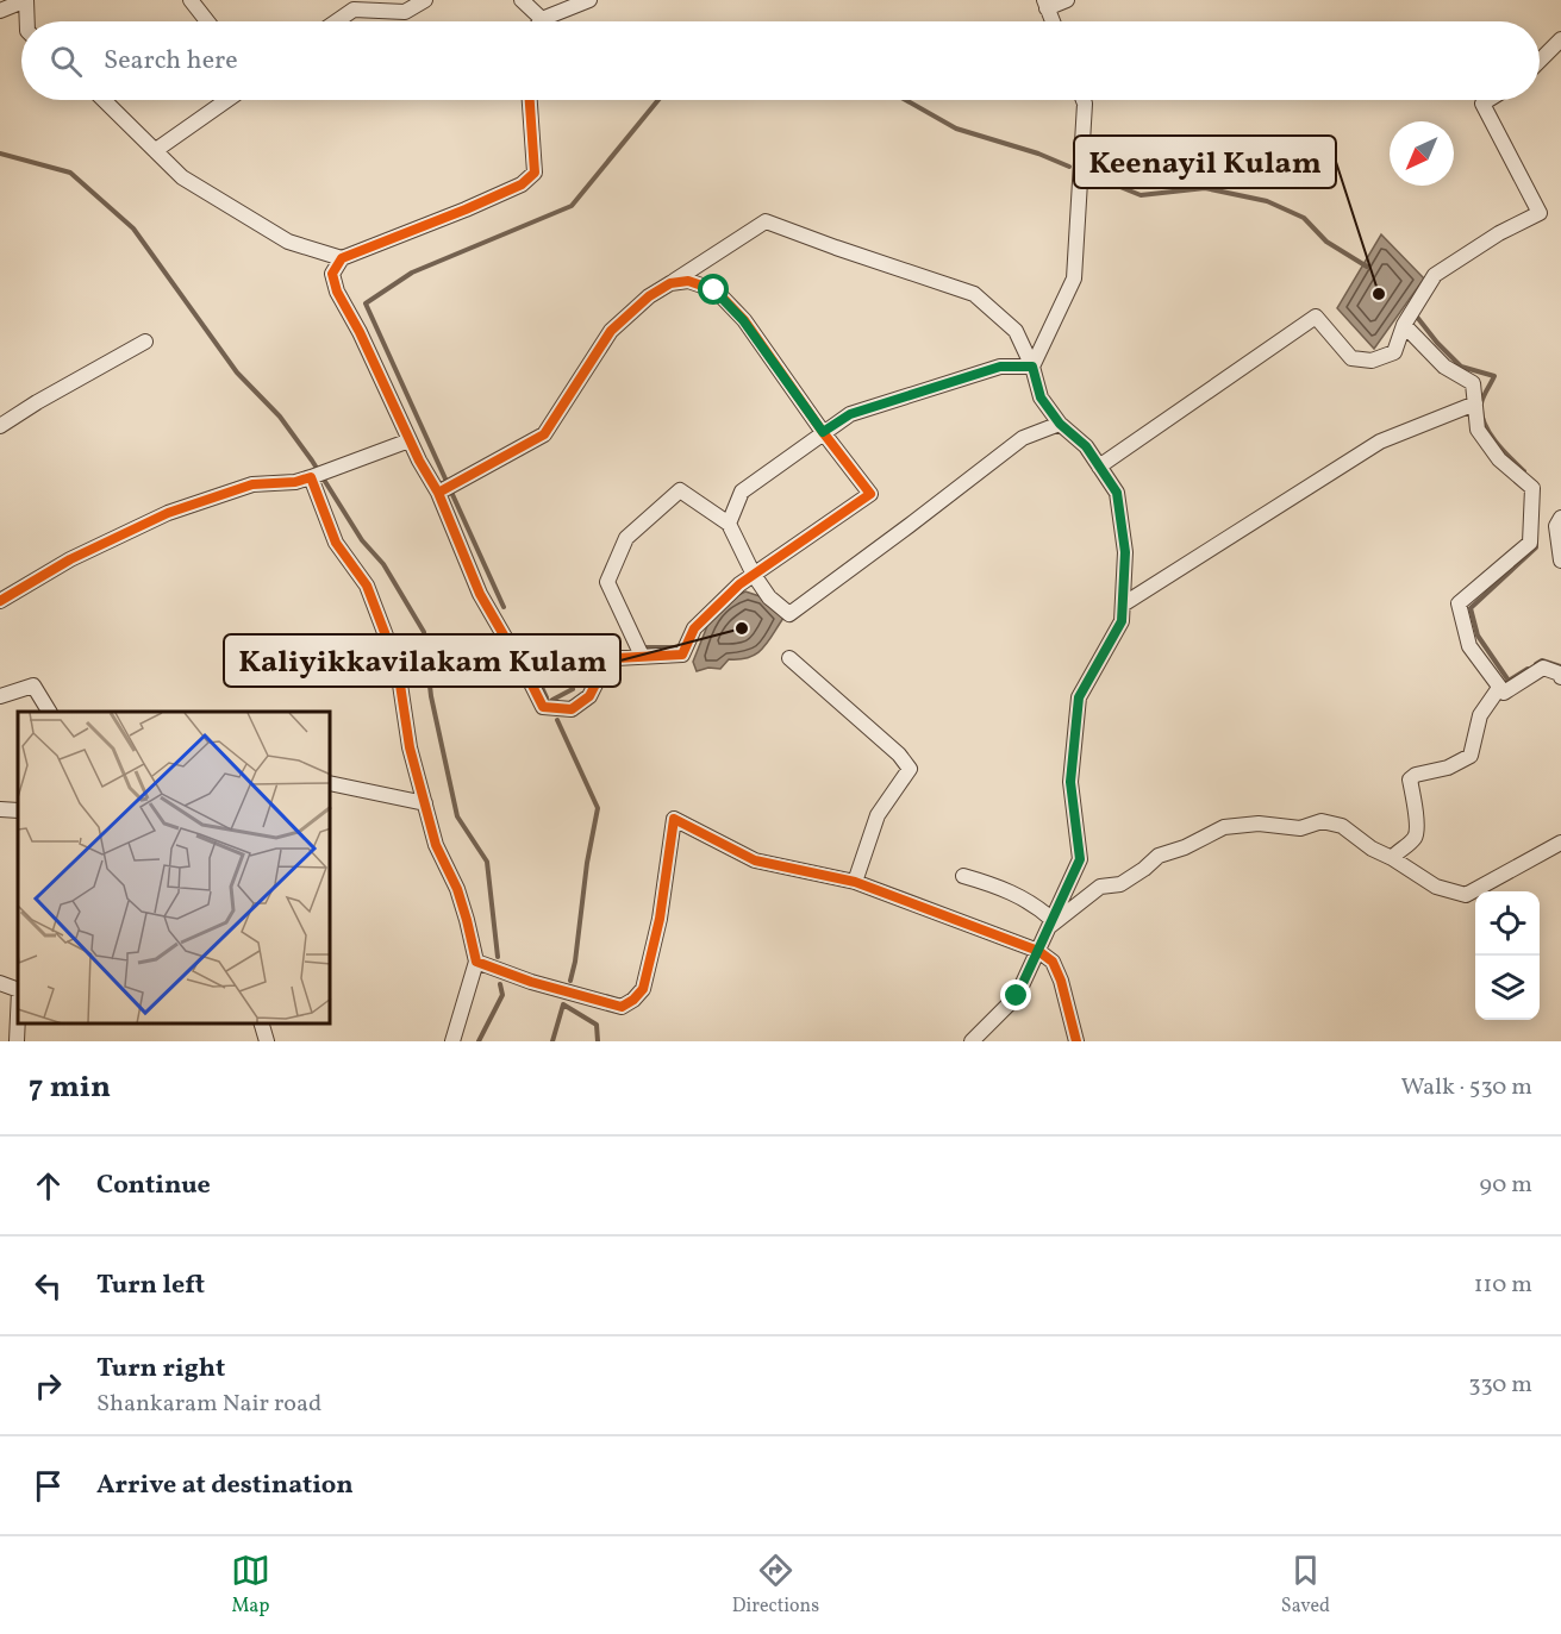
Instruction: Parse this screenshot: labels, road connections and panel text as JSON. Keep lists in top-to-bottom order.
{
  "places": ["Keenayil Kulam", "Kaliyikkavilakam Kulam"],
  "north": "bottom left",
  "page": {
    "search": "Search here",
    "heading": ["7 min", "Walk · 530 m"],
    "list": [
      ["Continue", "90 m"],
      ["Turn left", "110 m"],
      ["Turn right", "Shankaram Nair road", "330 m"],
      "Arrive at destination"
    ],
    "nav": ["Map", "Directions", "Saved"]
  }
}
